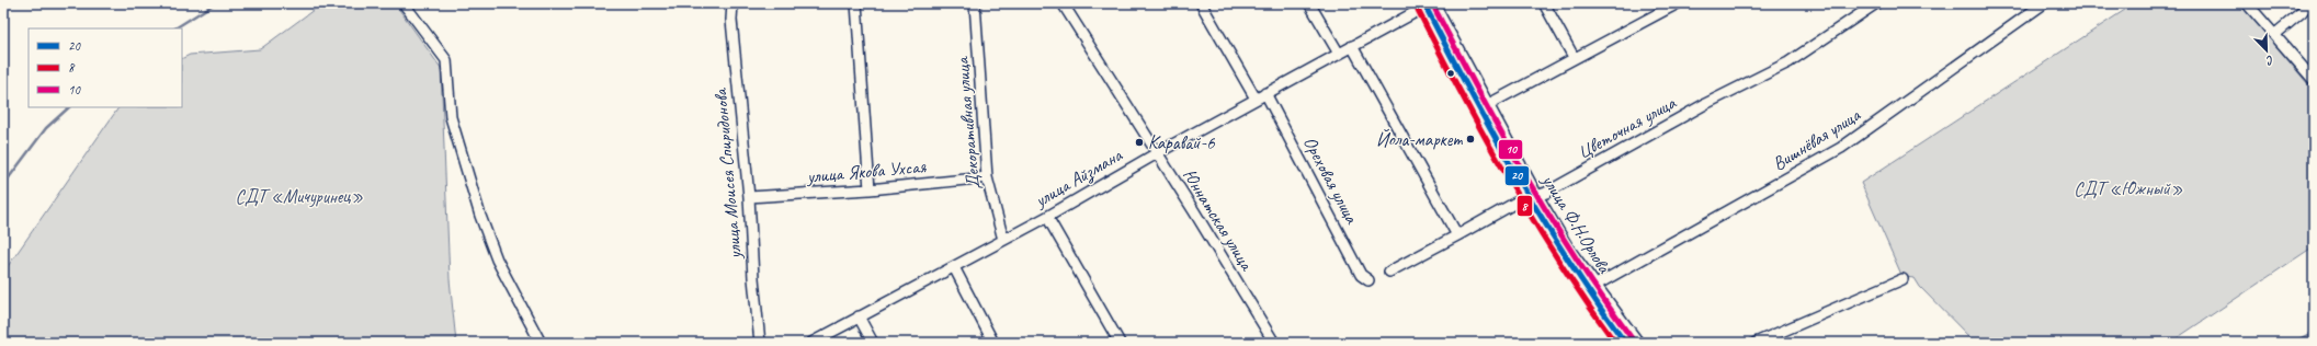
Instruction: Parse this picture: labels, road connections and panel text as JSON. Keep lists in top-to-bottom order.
{
  "streets": {
    "street": [
      "Декоративная улица",
      "Цветочная улица",
      "Вишнёвая улица",
      "улица Якова Ухсая",
      "улица Моисея Спиридонова",
      "улица Айзмана",
      "Ореховая улица",
      "Юннатская улица",
      "улица Ф.Н.Орлова"
    ]
  },
  "crossings": [
    ["Декоративная улица", "улица Якова Ухсая"],
    ["Декоративная улица", "улица Айзмана"],
    ["Цветочная улица", "улица Ф.Н.Орлова"],
    ["Вишнёвая улица", "улица Ф.Н.Орлова"],
    ["улица Якова Ухсая", "улица Моисея Спиридонова"],
    ["улица Айзмана", "Ореховая улица"],
    ["улица Айзмана", "Юннатская улица"],
    ["улица Айзмана", "улица Ф.Н.Орлова"]
  ],
  "parks": ["СДТ «Южный»", "СДТ «Мичуринец»"],
  "places": ["Йола-маркет", "Каравай-6"],
  "lines": ["transit line 20", "transit line 8", "transit line 10"],
  "legend": ["20", "8", "10"],
  "north": "bottom right"
}
